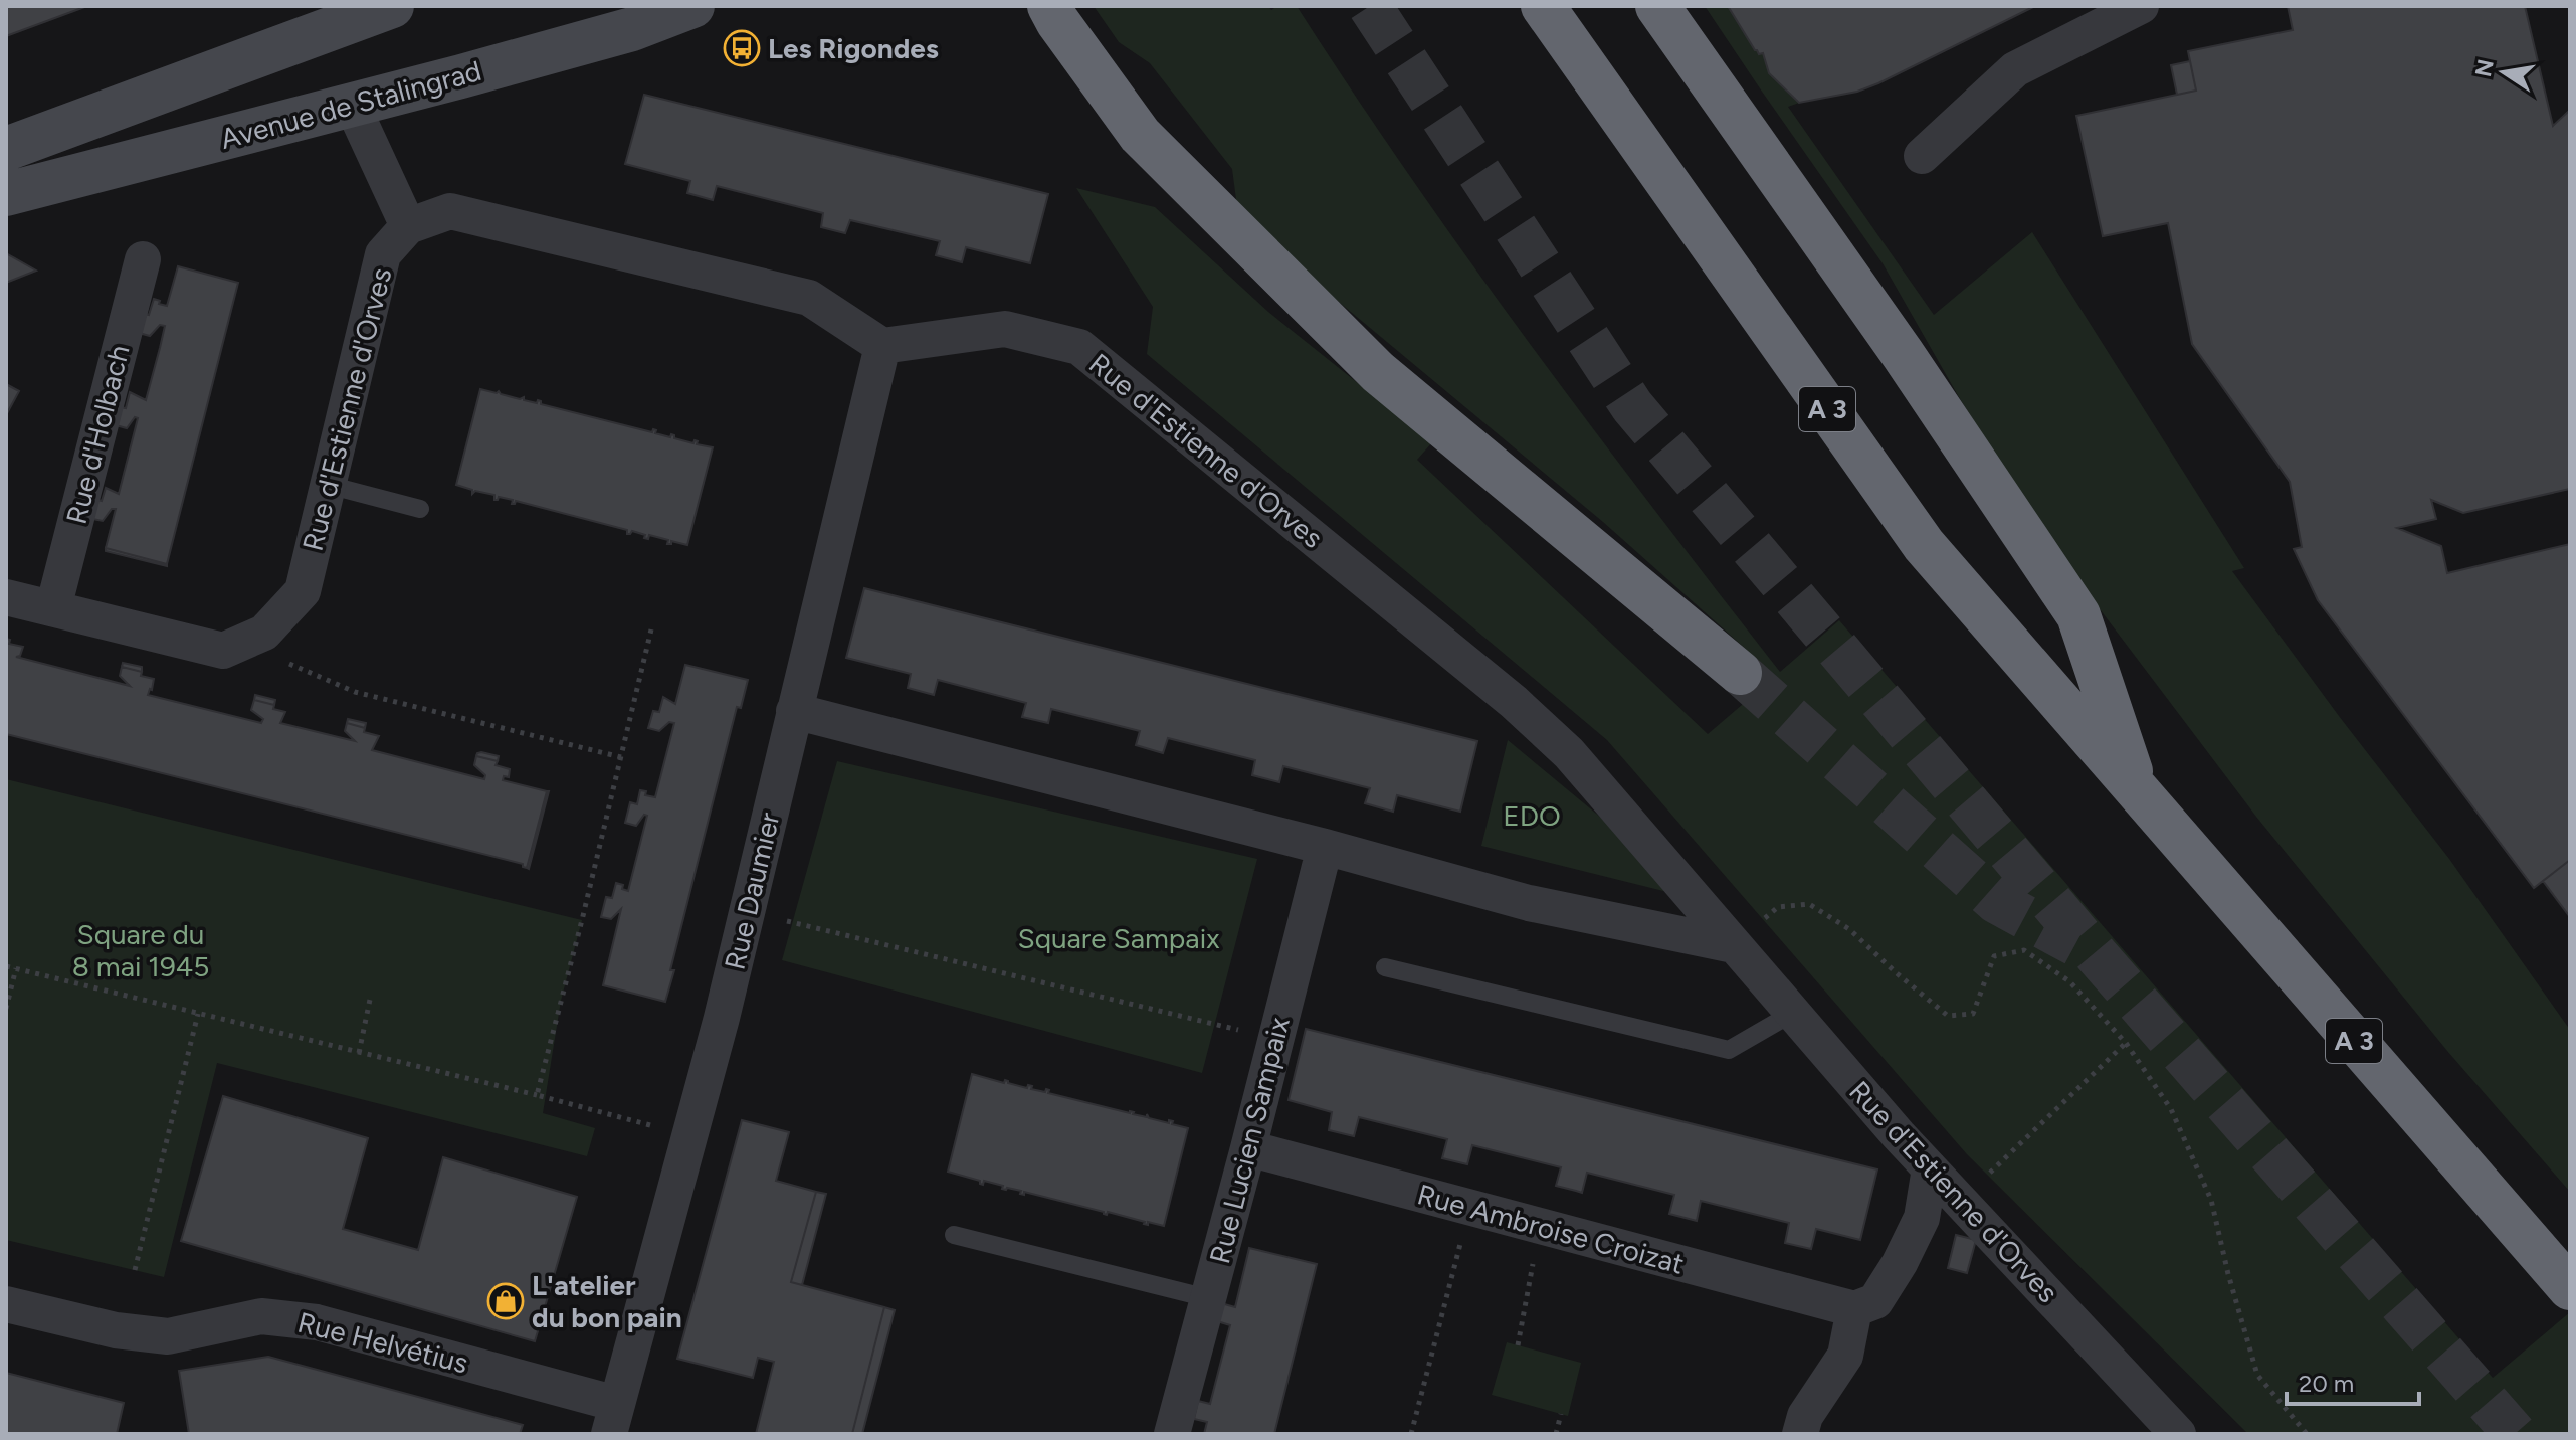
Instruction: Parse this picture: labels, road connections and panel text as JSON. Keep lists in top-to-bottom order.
{
  "streets": {
    "highway": ["A 3"],
    "main road": ["Avenue de Stalingrad"],
    "street": [
      "Rue d'Estienne d'Orves",
      "Rue d'Holbach",
      "Rue Daumier",
      "Rue Lucien Sampaix",
      "Rue Ambroise Croizat",
      "Rue Helvétius"
    ]
  },
  "crossings": [
    ["Rue d'Estienne d'Orves", "Rue Daumier"],
    ["Rue Daumier", "Rue Helvétius"],
    ["Rue Lucien Sampaix", "Rue Ambroise Croizat"]
  ],
  "parks": ["EDO", "Square du 8 mai 1945", "Square Sampaix"],
  "places": {
    "bus stop": ["Les Rigondes"],
    "shop": ["L'atelier du bon pain"]
  },
  "scale_bar": "20 m",
  "north": "left"
}
